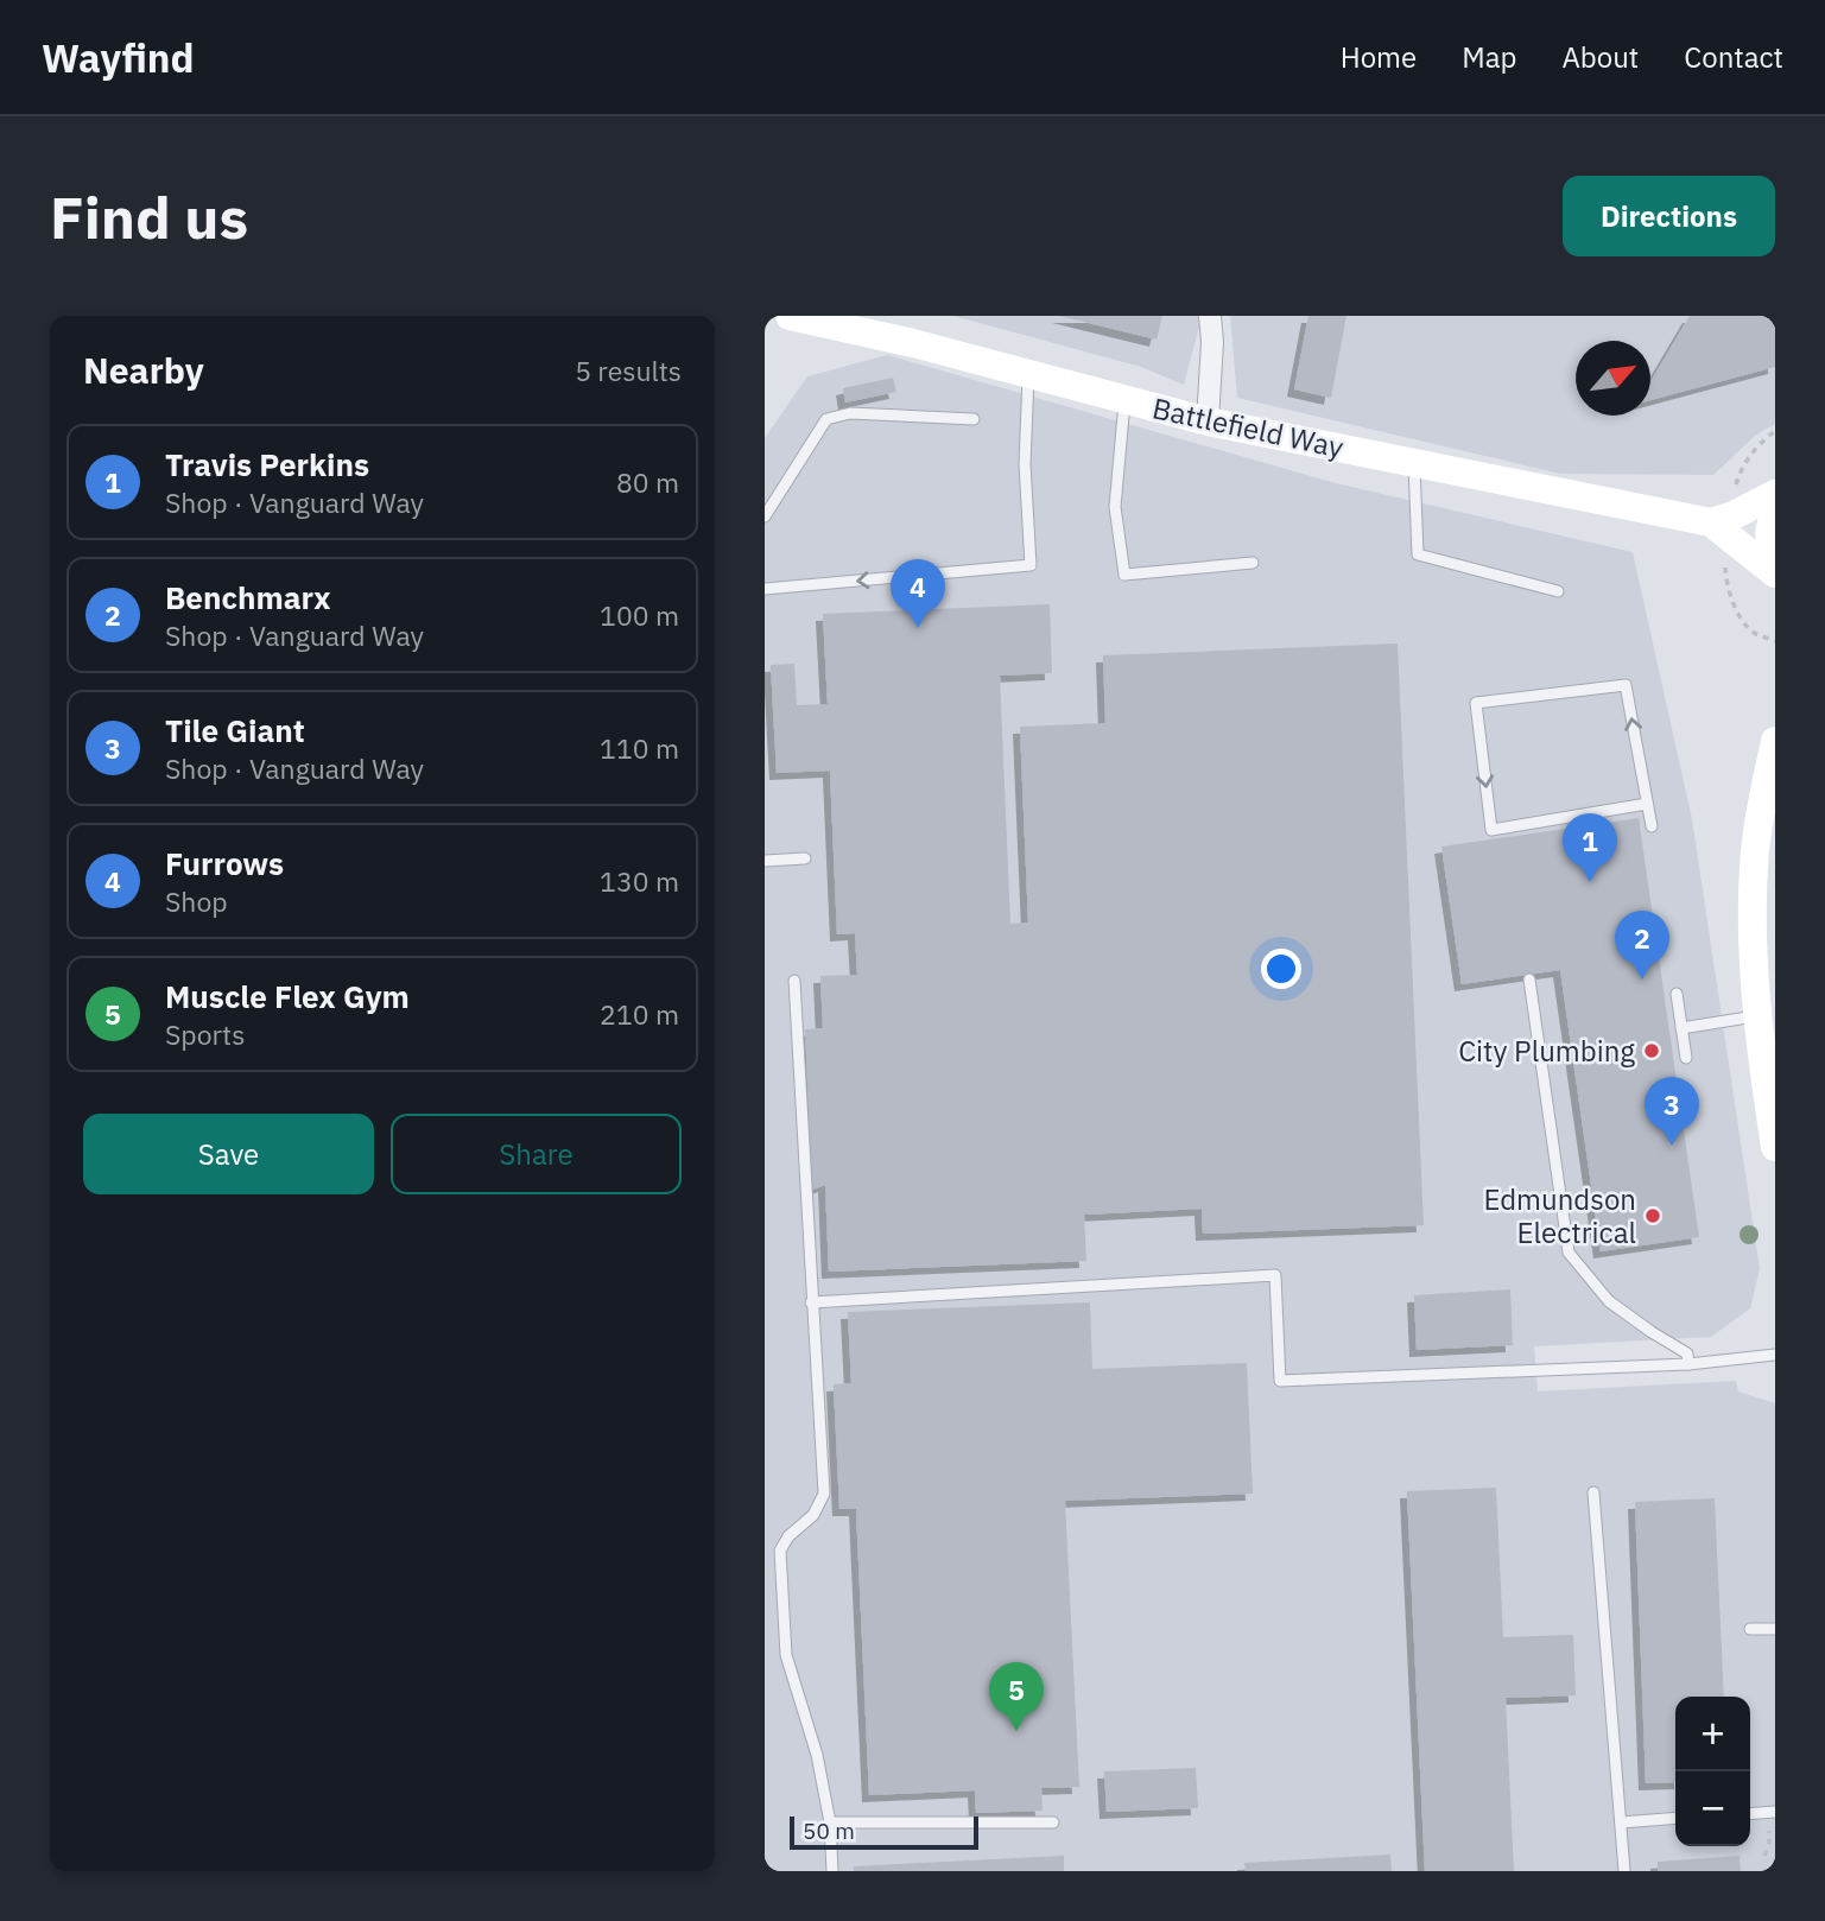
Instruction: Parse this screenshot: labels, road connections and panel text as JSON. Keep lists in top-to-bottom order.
{
  "streets": {
    "street": ["Battlefield Way"]
  },
  "places": ["City Plumbing", "Edmundson Electrical"],
  "scale_bar": "50 m",
  "north": "top right",
  "page": {
    "header": "Wayfind",
    "nav": [
      "Home",
      "Map",
      "About",
      "Contact"
    ],
    "buttons": [
      "Directions",
      ["Save", "Share"]
    ],
    "title": "Find us",
    "heading": ["Nearby", "5 results"],
    "list": [
      {
        "mark": "1",
        "name": "Travis Perkins",
        "note": "Shop · Vanguard Way",
        "value": "80 m"
      },
      {
        "mark": "2",
        "name": "Benchmarx",
        "note": "Shop · Vanguard Way",
        "value": "100 m"
      },
      {
        "mark": "3",
        "name": "Tile Giant",
        "note": "Shop · Vanguard Way",
        "value": "110 m"
      },
      {
        "mark": "4",
        "name": "Furrows",
        "note": "Shop",
        "value": "130 m"
      },
      {
        "mark": "5",
        "name": "Muscle Flex Gym",
        "note": "Sports",
        "value": "210 m"
      }
    ],
    "pins": [
      "4",
      "1",
      "2",
      "3",
      "5"
    ],
    "map_buttons": ["+", "−"],
    "scale": "50 m"
  }
}
